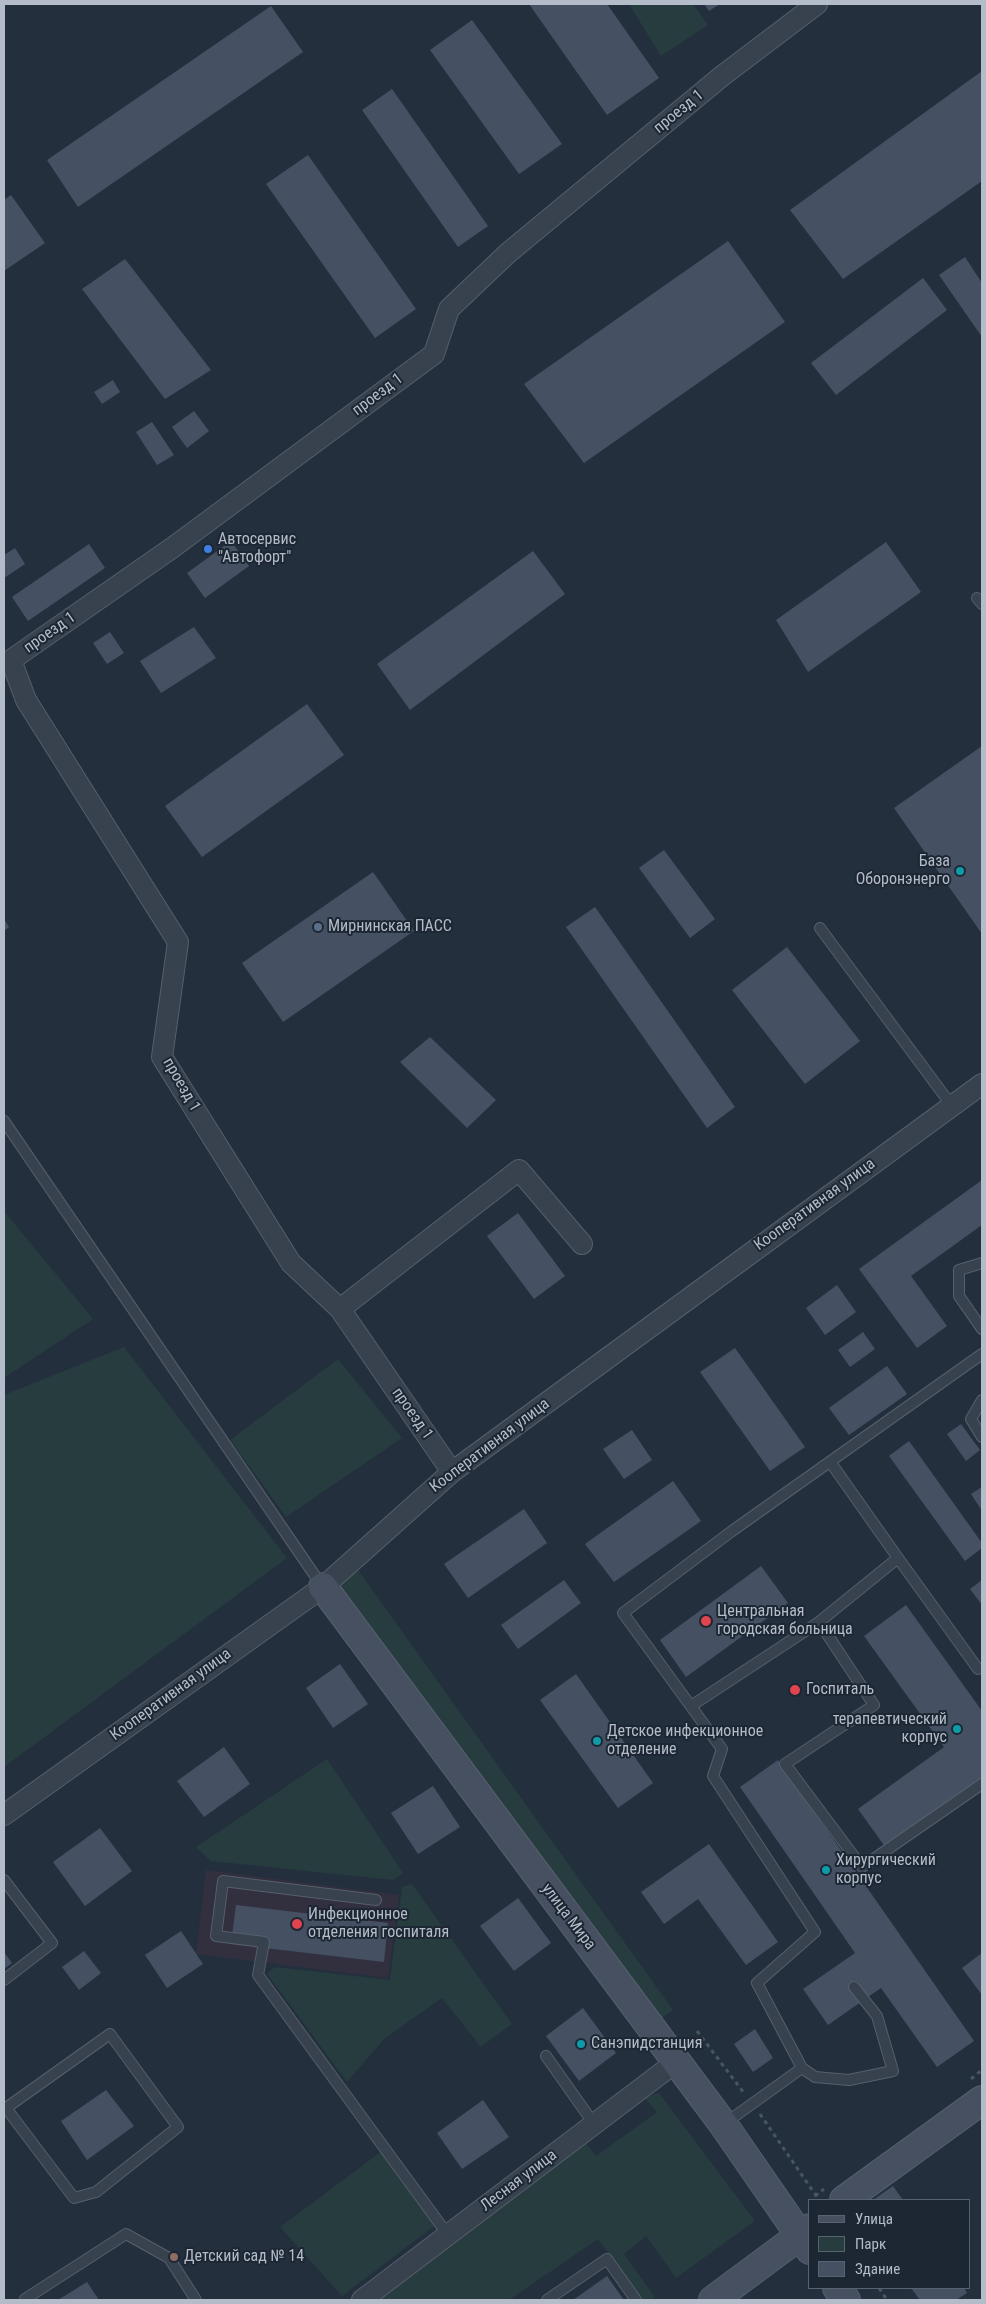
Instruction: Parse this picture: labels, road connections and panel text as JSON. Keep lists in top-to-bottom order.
{
  "streets": {
    "street": [
      "проезд 1",
      "Кооперативная улица",
      "улица Мира",
      "Лесная улица"
    ]
  },
  "crossings": [
    ["проезд 1", "Кооперативная улица"],
    ["Кооперативная улица", "улица Мира"],
    ["улица Мира", "Лесная улица"]
  ],
  "places": [
    "Автосервис \"Автофорт\"",
    "База Оборонэнерго",
    "Мирнинская ПАСС",
    "Центральная городская больница",
    "Госпиталь",
    "терапевтический корпус",
    "Детское инфекционное отделение",
    "Хирургический корпус",
    "Инфекционное отделения госпиталя",
    "Санэпидстанция",
    "Детский сад № 14"
  ],
  "legend": ["Улица", "Парк", "Здание"]
}
